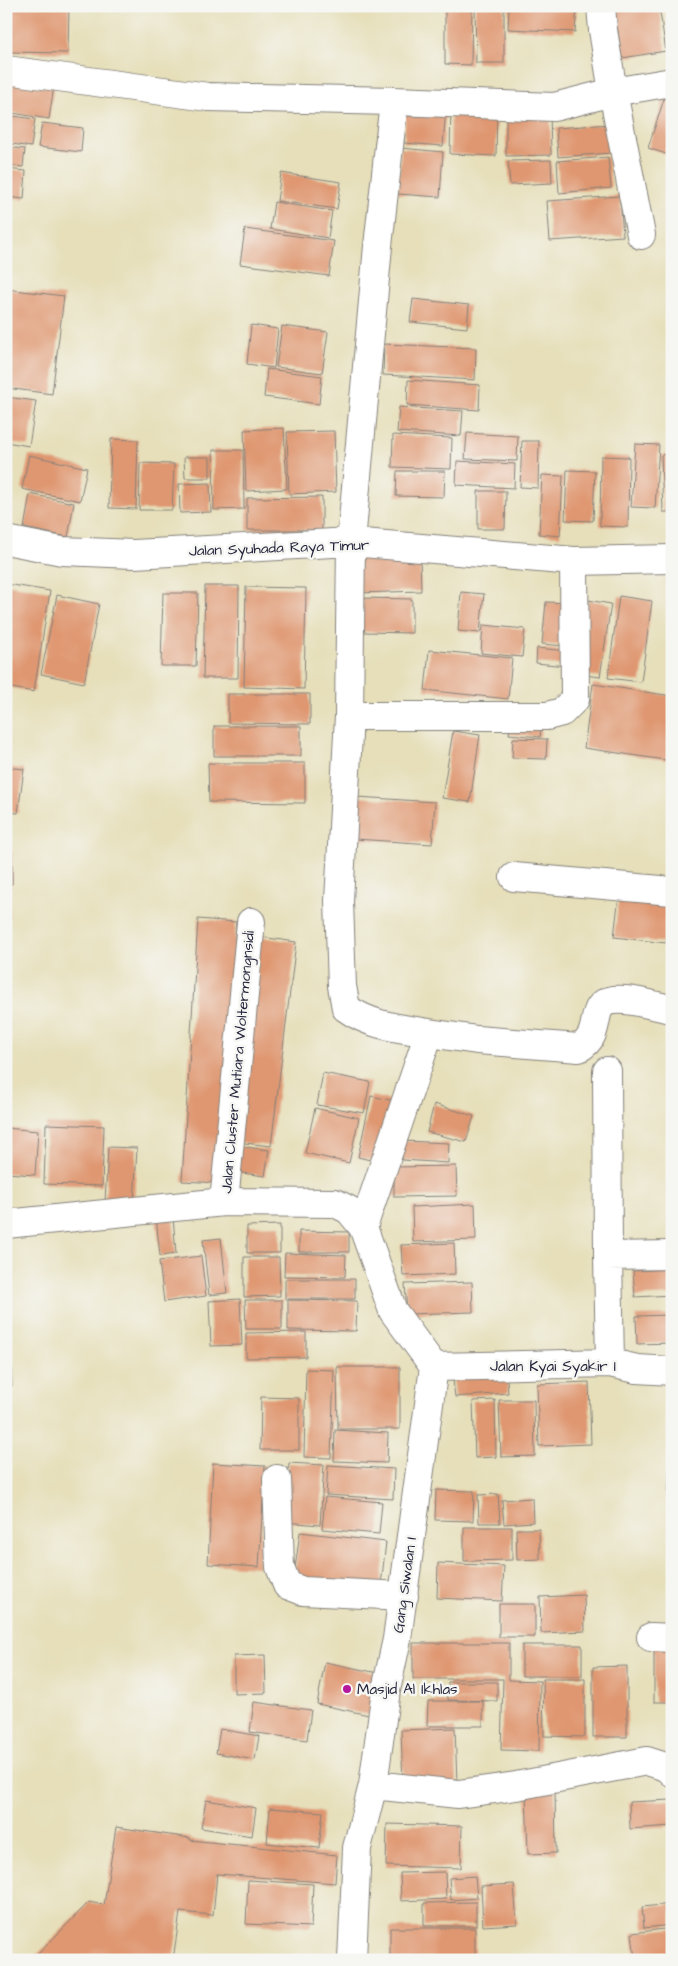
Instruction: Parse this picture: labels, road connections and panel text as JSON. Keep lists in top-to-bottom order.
{
  "streets": {
    "street": [
      "Jalan Syuhada Raya Timur",
      "Jalan Cluster Mutiara Woltermongnsidi",
      "Jalan Kyai Syakir I",
      "Gang Siwalan I"
    ]
  },
  "crossings": [
    ["Jalan Kyai Syakir I", "Gang Siwalan I"]
  ],
  "places": ["Masjid Al Ikhlas"]
}
